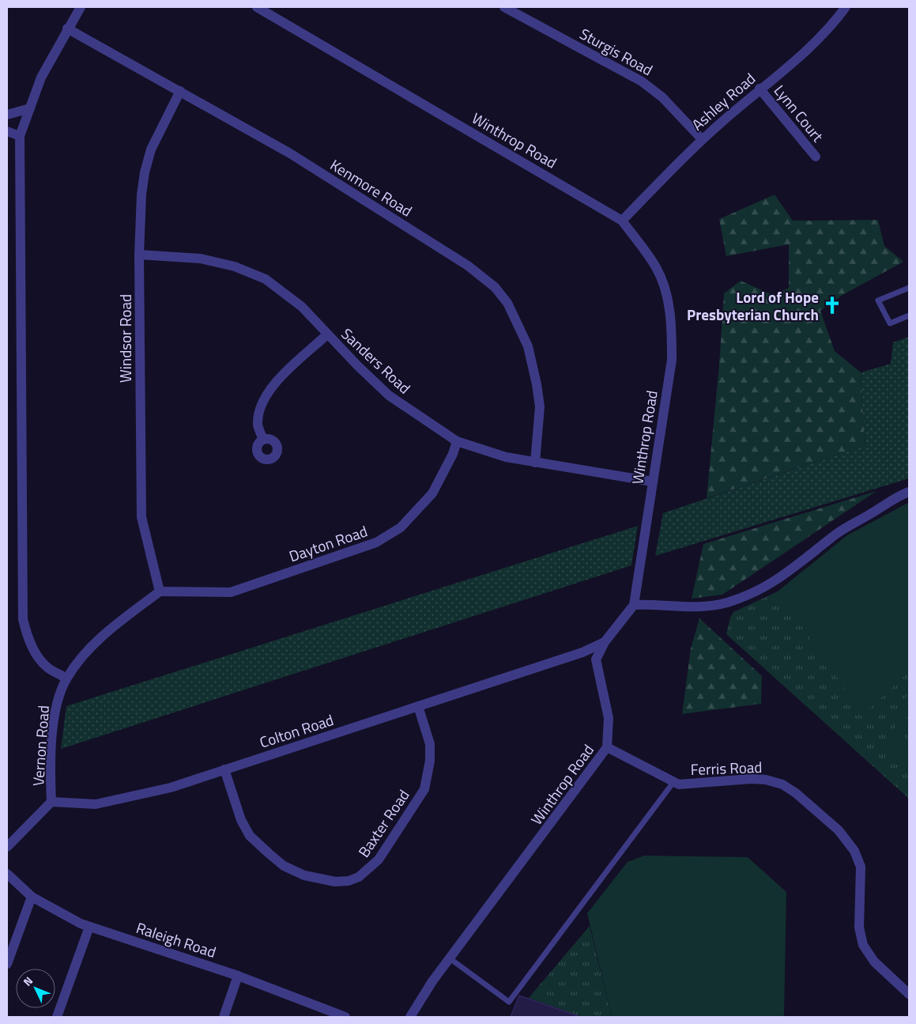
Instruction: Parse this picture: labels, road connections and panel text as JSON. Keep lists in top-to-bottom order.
{
  "streets": {
    "street": [
      "Sturgis Road",
      "Ashley Road",
      "Lynn Court",
      "Winthrop Road",
      "Kenmore Road",
      "Windsor Road",
      "Sanders Road",
      "Dayton Road",
      "Colton Road",
      "Vernon Road",
      "Ferris Road",
      "Baxter Road",
      "Raleigh Road"
    ]
  },
  "crossings": [
    ["Sturgis Road", "Ashley Road"],
    ["Ashley Road", "Lynn Court"],
    ["Ashley Road", "Winthrop Road"],
    ["Winthrop Road", "Sanders Road"],
    ["Winthrop Road", "Colton Road"],
    ["Winthrop Road", "Ferris Road"],
    ["Kenmore Road", "Windsor Road"],
    ["Kenmore Road", "Sanders Road"],
    ["Windsor Road", "Sanders Road"],
    ["Windsor Road", "Dayton Road"],
    ["Windsor Road", "Vernon Road"],
    ["Sanders Road", "Dayton Road"],
    ["Dayton Road", "Vernon Road"],
    ["Colton Road", "Vernon Road"],
    ["Colton Road", "Baxter Road"]
  ],
  "places": {
    "church": ["Lord of Hope Presbyterian Church"]
  },
  "north": "top left"
}
